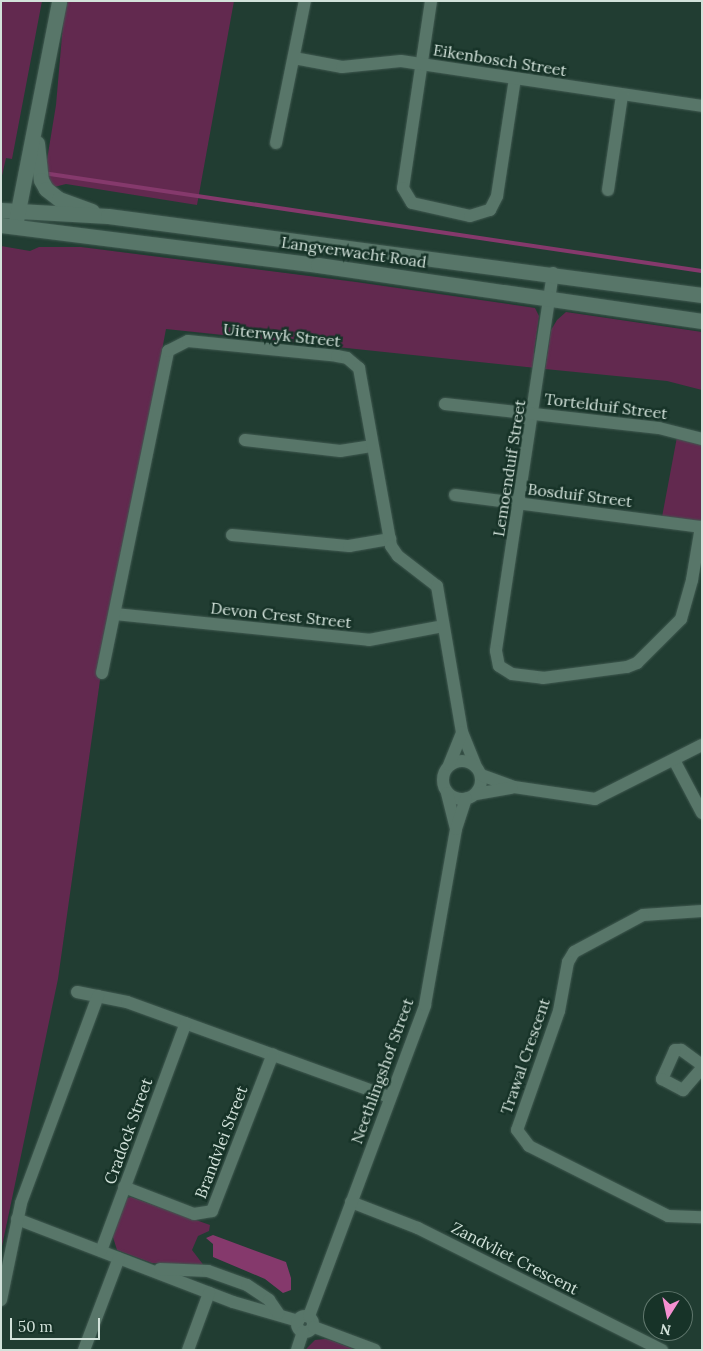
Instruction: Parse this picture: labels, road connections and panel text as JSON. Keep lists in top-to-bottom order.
{
  "streets": {
    "street": [
      "Eikenbosch Street",
      "Langverwacht Road",
      "Uiterwyk Street",
      "Tortelduif Street",
      "Lemoenduif Street",
      "Bosduif Street",
      "Devon Crest Street",
      "Trawal Crescent",
      "Neethlingshof Street",
      "Cradock Street",
      "Brandvlei Street",
      "Zandvliet Crescent"
    ]
  },
  "crossings": [
    ["Langverwacht Road", "Lemoenduif Street"],
    ["Uiterwyk Street", "Devon Crest Street"],
    ["Uiterwyk Street", "Neethlingshof Street"],
    ["Tortelduif Street", "Lemoenduif Street"],
    ["Lemoenduif Street", "Bosduif Street"],
    ["Neethlingshof Street", "Zandvliet Crescent"],
    ["Cradock Street", "Brandvlei Street"]
  ],
  "scale_bar": "50 m",
  "north": "bottom"
}
